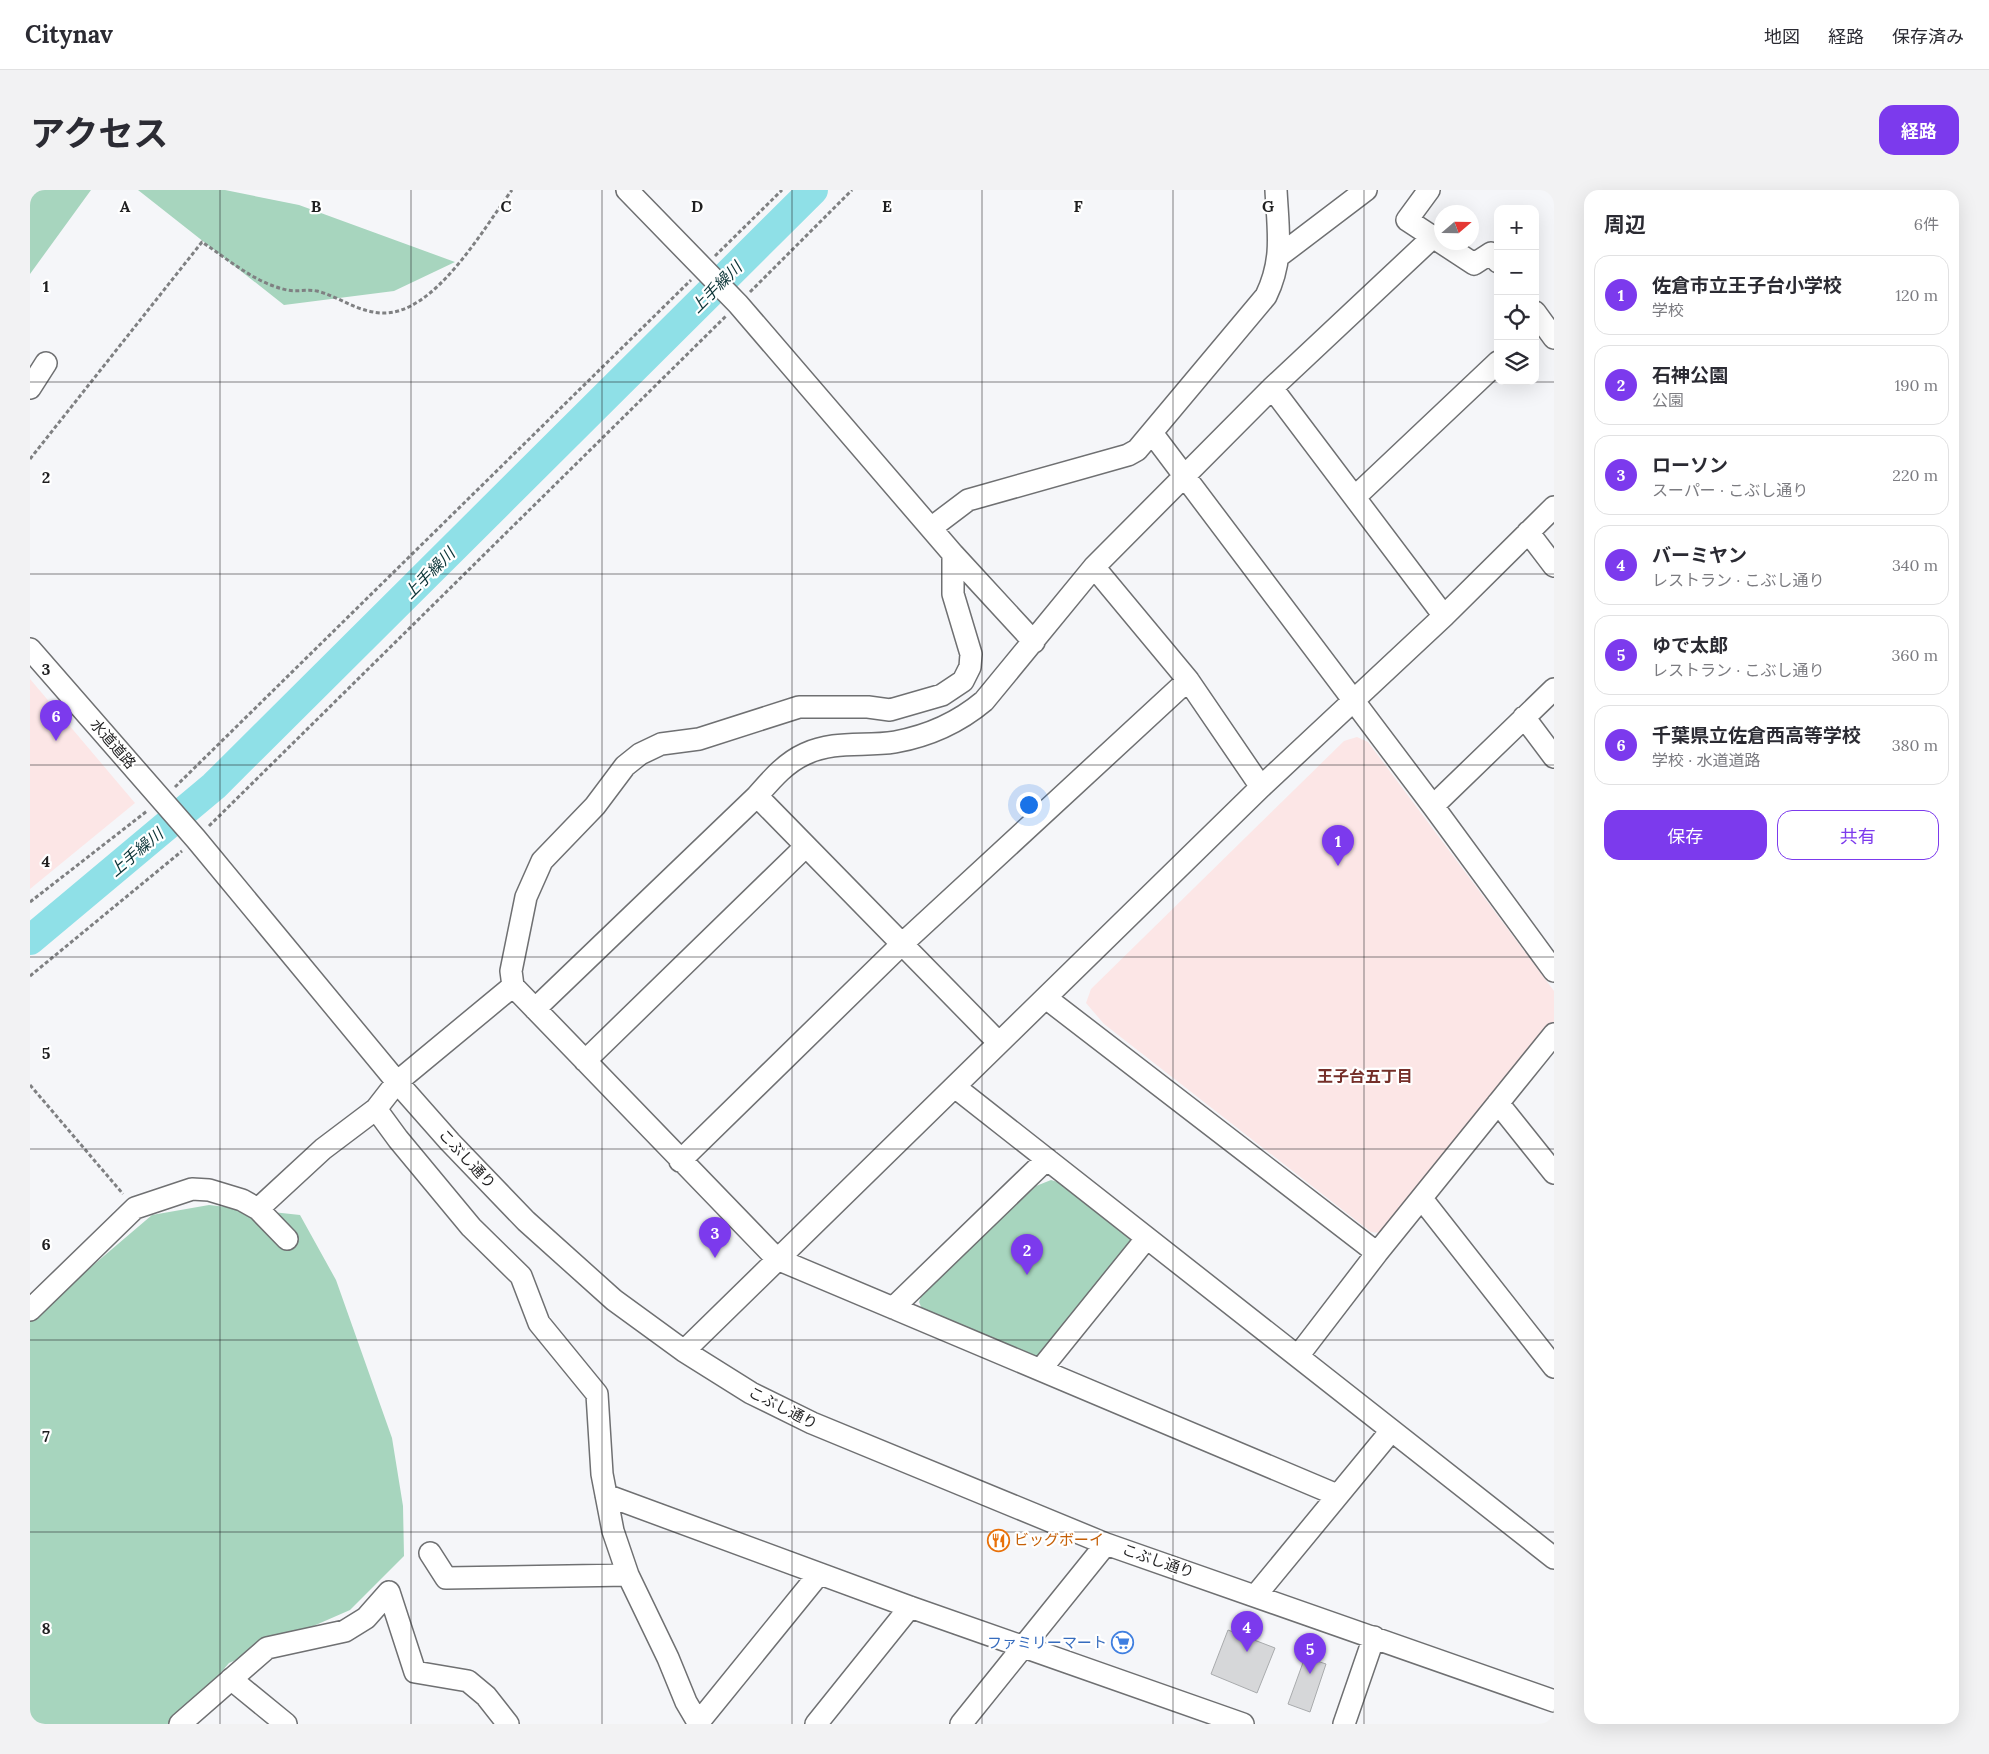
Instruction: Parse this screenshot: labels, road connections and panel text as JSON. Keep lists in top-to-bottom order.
{
  "streets": {
    "street": ["水道道路", "こぶし通り"]
  },
  "crossings": [
    ["水道道路", "こぶし通り"]
  ],
  "districts": ["王子台五丁目"],
  "water": ["上手繰川"],
  "places": {
    "restaurant": ["ビッグボーイ"],
    "supermarket": ["ファミリーマート"]
  },
  "north": "right",
  "page": {
    "header": "Citynav",
    "nav": ["地図", "経路", "保存済み"],
    "title": "アクセス",
    "buttons": [
      "経路",
      ["保存", "共有"]
    ],
    "heading": ["周辺", "6件"],
    "map_buttons": ["+", "−"],
    "list": [
      {
        "mark": "1",
        "name": "佐倉市立王子台小学校",
        "note": "学校",
        "value": "120 m"
      },
      {
        "mark": "2",
        "name": "石神公園",
        "note": "公園",
        "value": "190 m"
      },
      {
        "mark": "3",
        "name": "ローソン",
        "note": "スーパー · こぶし通り",
        "value": "220 m"
      },
      {
        "mark": "4",
        "name": "バーミヤン",
        "note": "レストラン · こぶし通り",
        "value": "340 m"
      },
      {
        "mark": "5",
        "name": "ゆで太郎",
        "note": "レストラン · こぶし通り",
        "value": "360 m"
      },
      {
        "mark": "6",
        "name": "千葉県立佐倉西高等学校",
        "note": "学校 · 水道道路",
        "value": "380 m"
      }
    ],
    "pins": [
      "6",
      "1",
      "3",
      "2",
      "4",
      "5"
    ]
  },
  "grid": {
    "columns": [
      "A",
      "B",
      "C",
      "D",
      "E",
      "F",
      "G"
    ],
    "rows": [
      "1",
      "2",
      "3",
      "4",
      "5",
      "6",
      "7",
      "8"
    ]
  }
}
